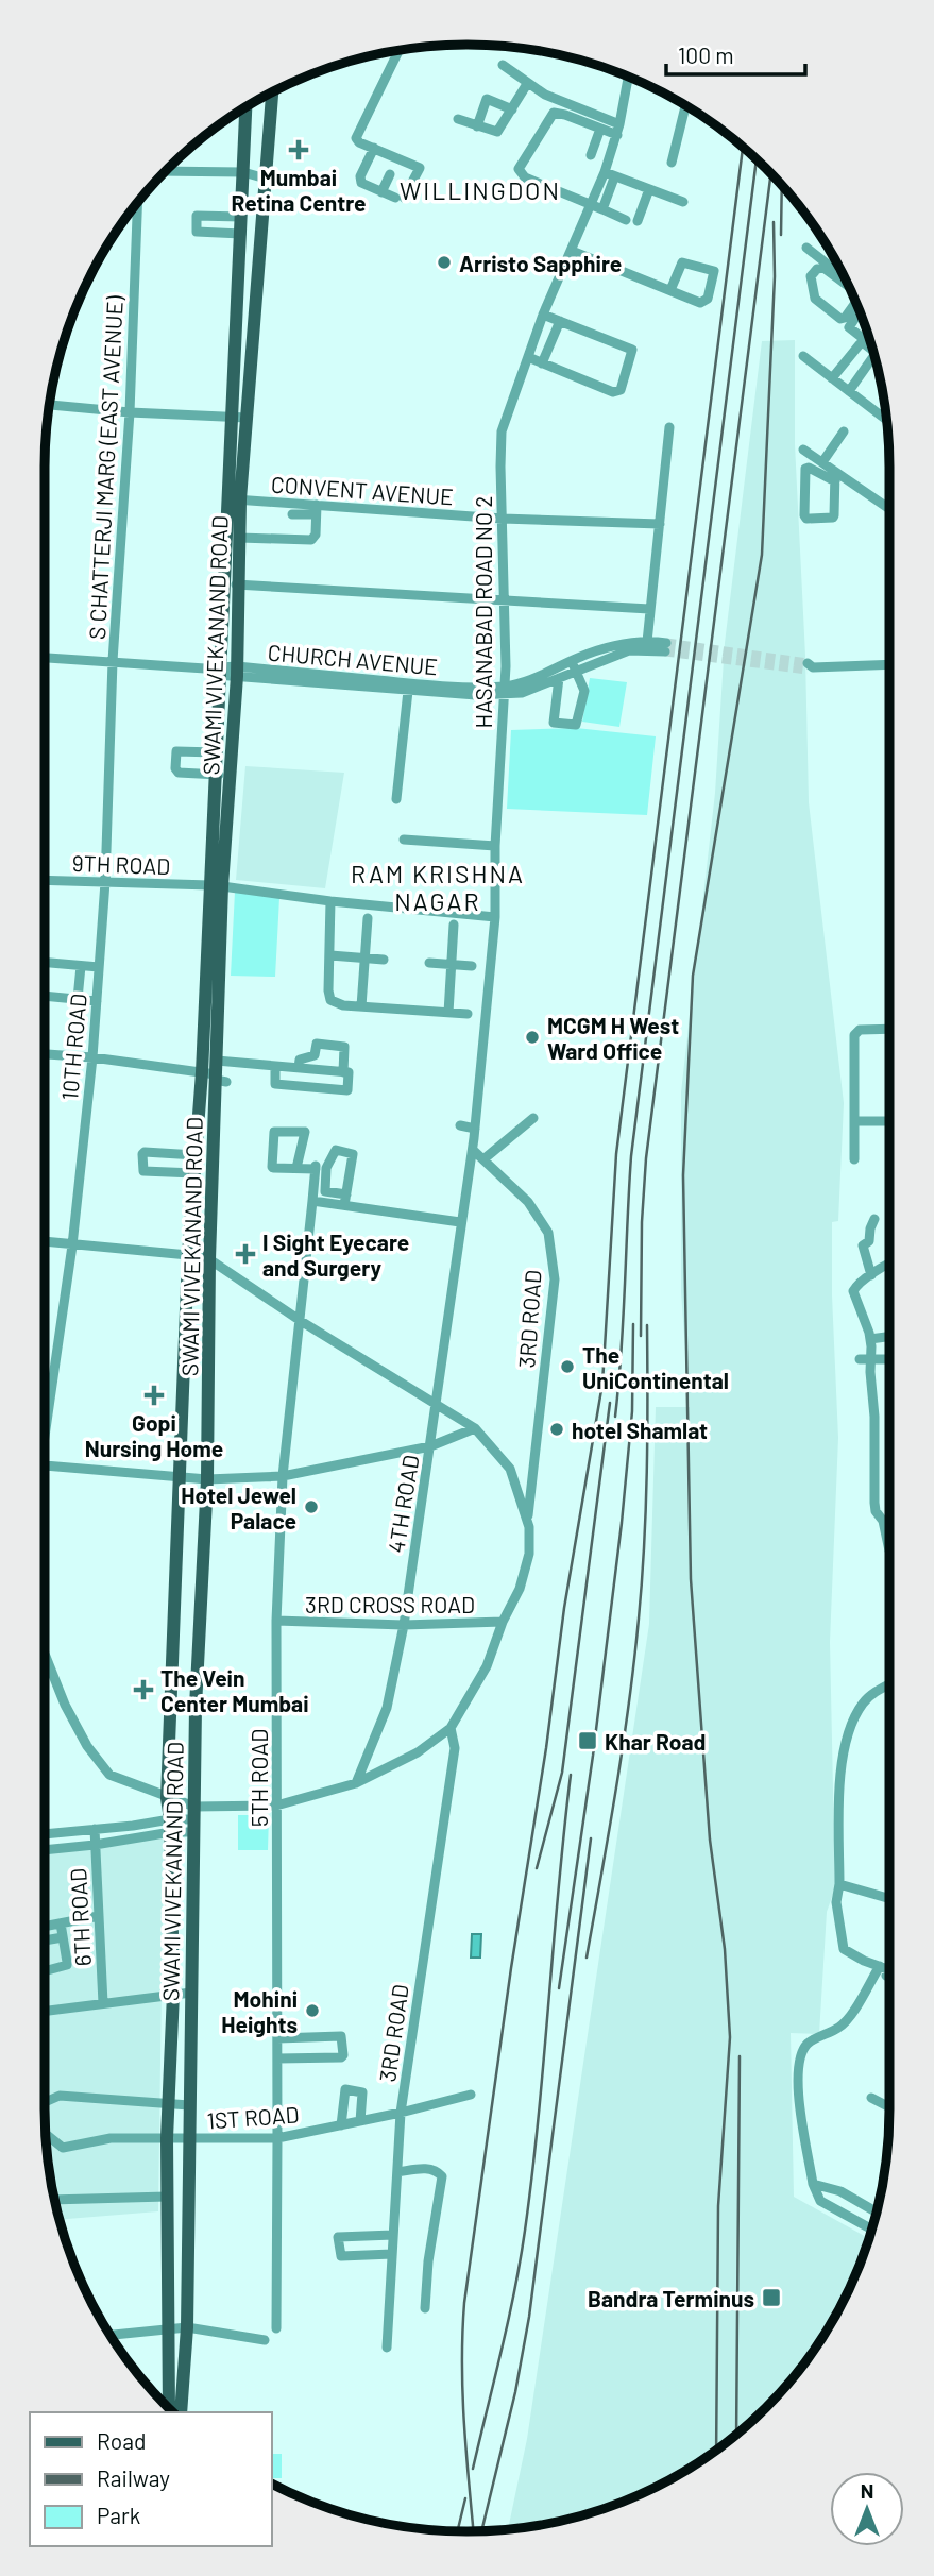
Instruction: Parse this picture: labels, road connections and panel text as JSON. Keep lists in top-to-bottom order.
{
  "streets": {
    "main road": ["SWAMI VIVEKANAND ROAD"],
    "street": [
      "S CHATTERJI MARG (EAST AVENUE)",
      "CONVENT AVENUE",
      "HASANABAD ROAD NO 2",
      "CHURCH AVENUE",
      "9TH ROAD",
      "10TH ROAD",
      "3RD ROAD",
      "4TH ROAD",
      "3RD CROSS ROAD",
      "5TH ROAD",
      "6TH ROAD",
      "1ST ROAD"
    ]
  },
  "crossings": [
    ["S CHATTERJI MARG (EAST AVENUE)", "10TH ROAD"],
    ["CONVENT AVENUE", "HASANABAD ROAD NO 2"],
    ["CONVENT AVENUE", "SWAMI VIVEKANAND ROAD"],
    ["HASANABAD ROAD NO 2", "CHURCH AVENUE"],
    ["HASANABAD ROAD NO 2", "9TH ROAD"],
    ["HASANABAD ROAD NO 2", "3RD ROAD"],
    ["HASANABAD ROAD NO 2", "4TH ROAD"],
    ["SWAMI VIVEKANAND ROAD", "CHURCH AVENUE"],
    ["SWAMI VIVEKANAND ROAD", "9TH ROAD"],
    ["SWAMI VIVEKANAND ROAD", "1ST ROAD"],
    ["9TH ROAD", "10TH ROAD"],
    ["3RD ROAD", "1ST ROAD"],
    ["4TH ROAD", "3RD CROSS ROAD"],
    ["3RD CROSS ROAD", "5TH ROAD"],
    ["5TH ROAD", "1ST ROAD"]
  ],
  "districts": ["WILLINGDON", "RAM KRISHNA NAGAR"],
  "places": {
    "health": [
      "Mumbai Retina Centre",
      "I Sight Eyecare and Surgery",
      "Gopi Nursing Home",
      "The Vein Center Mumbai"
    ],
    "other": [
      "Arristo Sapphire",
      "MCGM H West Ward Office",
      "The UniContinental",
      "hotel Shamlat",
      "Hotel Jewel Palace",
      "Mohini Heights"
    ],
    "transit": ["Khar Road", "Bandra Terminus"]
  },
  "legend": ["Road", "Railway", "Park"],
  "scale_bar": "100 m",
  "north": "top"
}
